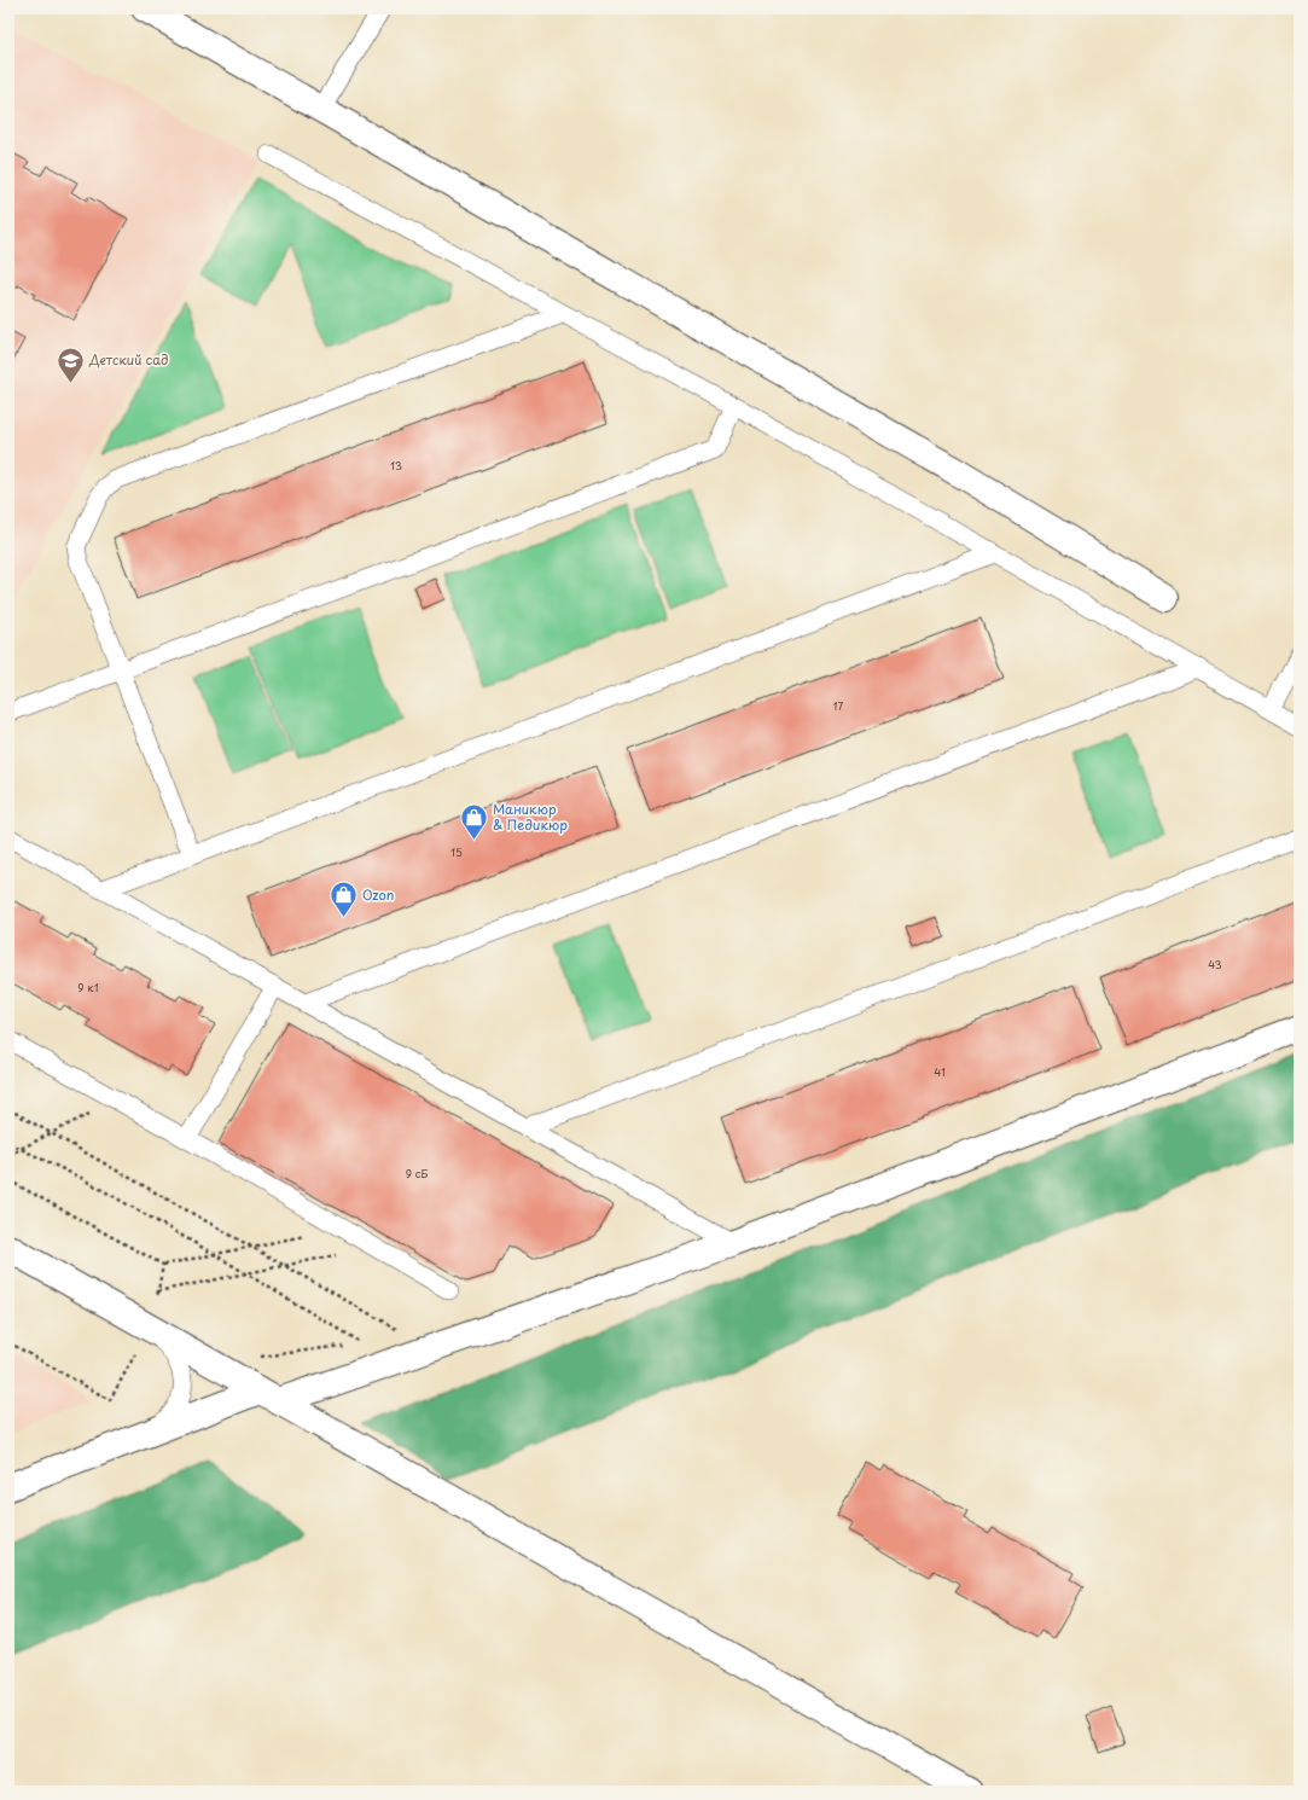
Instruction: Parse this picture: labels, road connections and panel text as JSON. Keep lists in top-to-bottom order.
{
  "places": {
    "school or university": ["Детский сад"],
    "shop": ["Маникюр & Педикюр", "Ozon"]
  },
  "house_numbers": [
    "13",
    "17",
    "15",
    "43",
    "9 к1",
    "41",
    "9 сБ"
  ]
}
